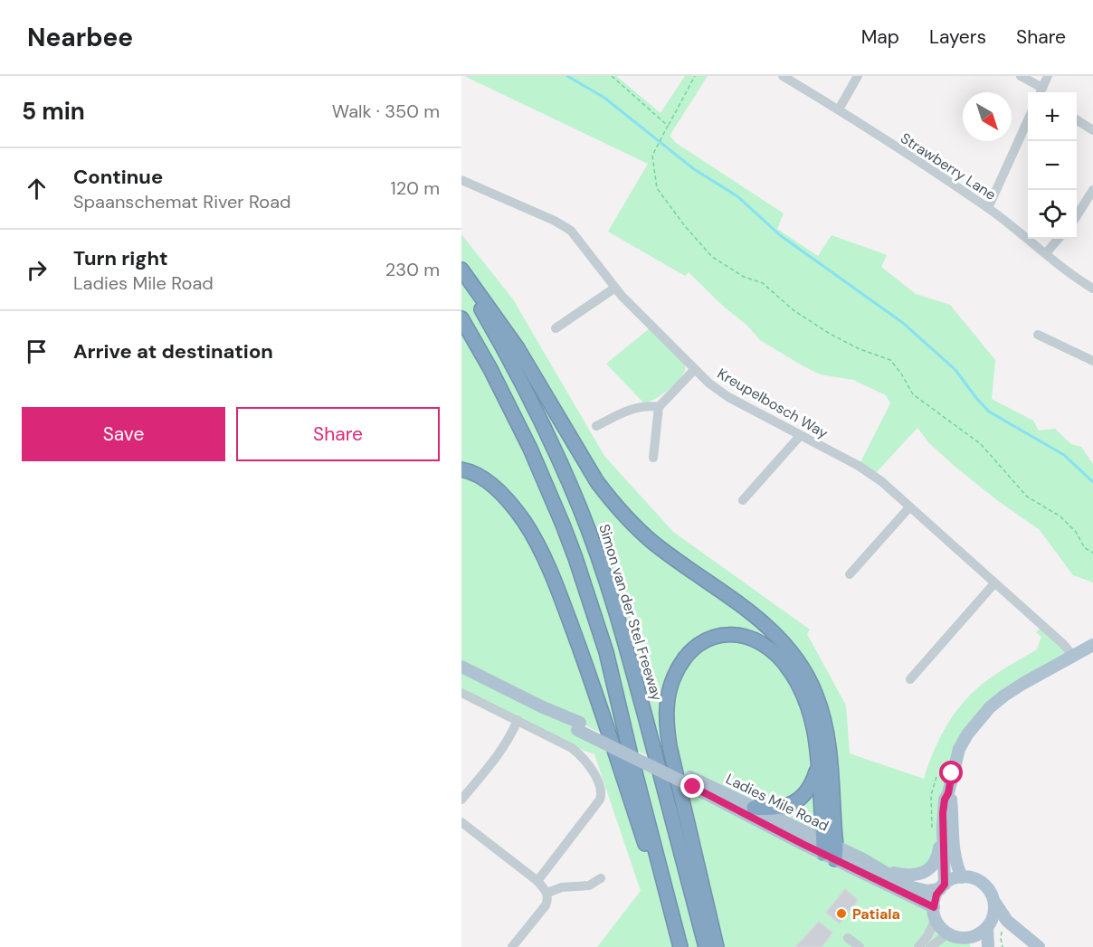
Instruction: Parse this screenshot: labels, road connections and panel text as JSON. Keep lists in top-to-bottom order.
{
  "streets": {
    "highway": ["Simon van der Stel Freeway"],
    "main road": ["Ladies Mile Road"],
    "street": ["Strawberry Lane", "Kreupelbosch Way"]
  },
  "places": ["Patiala"],
  "north": "bottom right",
  "page": {
    "header": "Nearbee",
    "nav": ["Map", "Layers", "Share"],
    "heading": ["5 min", "Walk · 350 m"],
    "map_buttons": ["+", "−"],
    "list": [
      ["Continue", "Spaanschemat River Road", "120 m"],
      ["Turn right", "Ladies Mile Road", "230 m"],
      "Arrive at destination"
    ],
    "buttons": ["Save", "Share"]
  }
}
